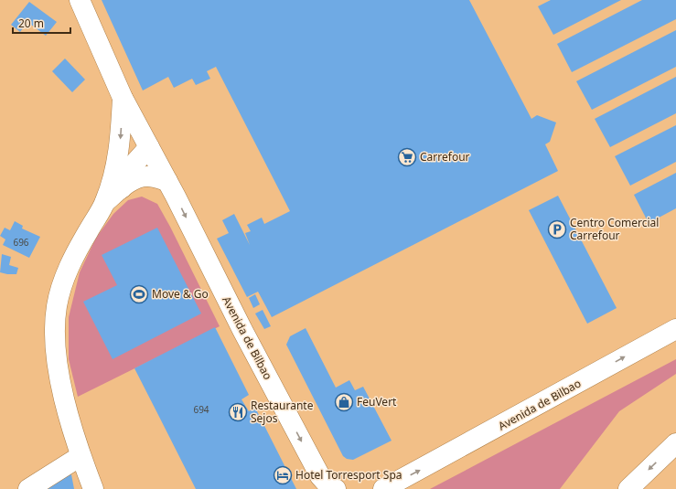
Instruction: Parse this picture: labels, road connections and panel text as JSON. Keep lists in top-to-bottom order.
{
  "streets": {
    "main road": ["Avenida de Bilbao"]
  },
  "places": {
    "supermarket": ["Carrefour"],
    "parking": ["Centro Comercial Carrefour"],
    "sports": ["Move & Go"],
    "shop": ["FeuVert"],
    "restaurant": ["Restaurante Sejos"],
    "hotel": ["Hotel Torresport Spa"]
  },
  "house_numbers": ["696", "694"],
  "scale_bar": "20 m"
}
